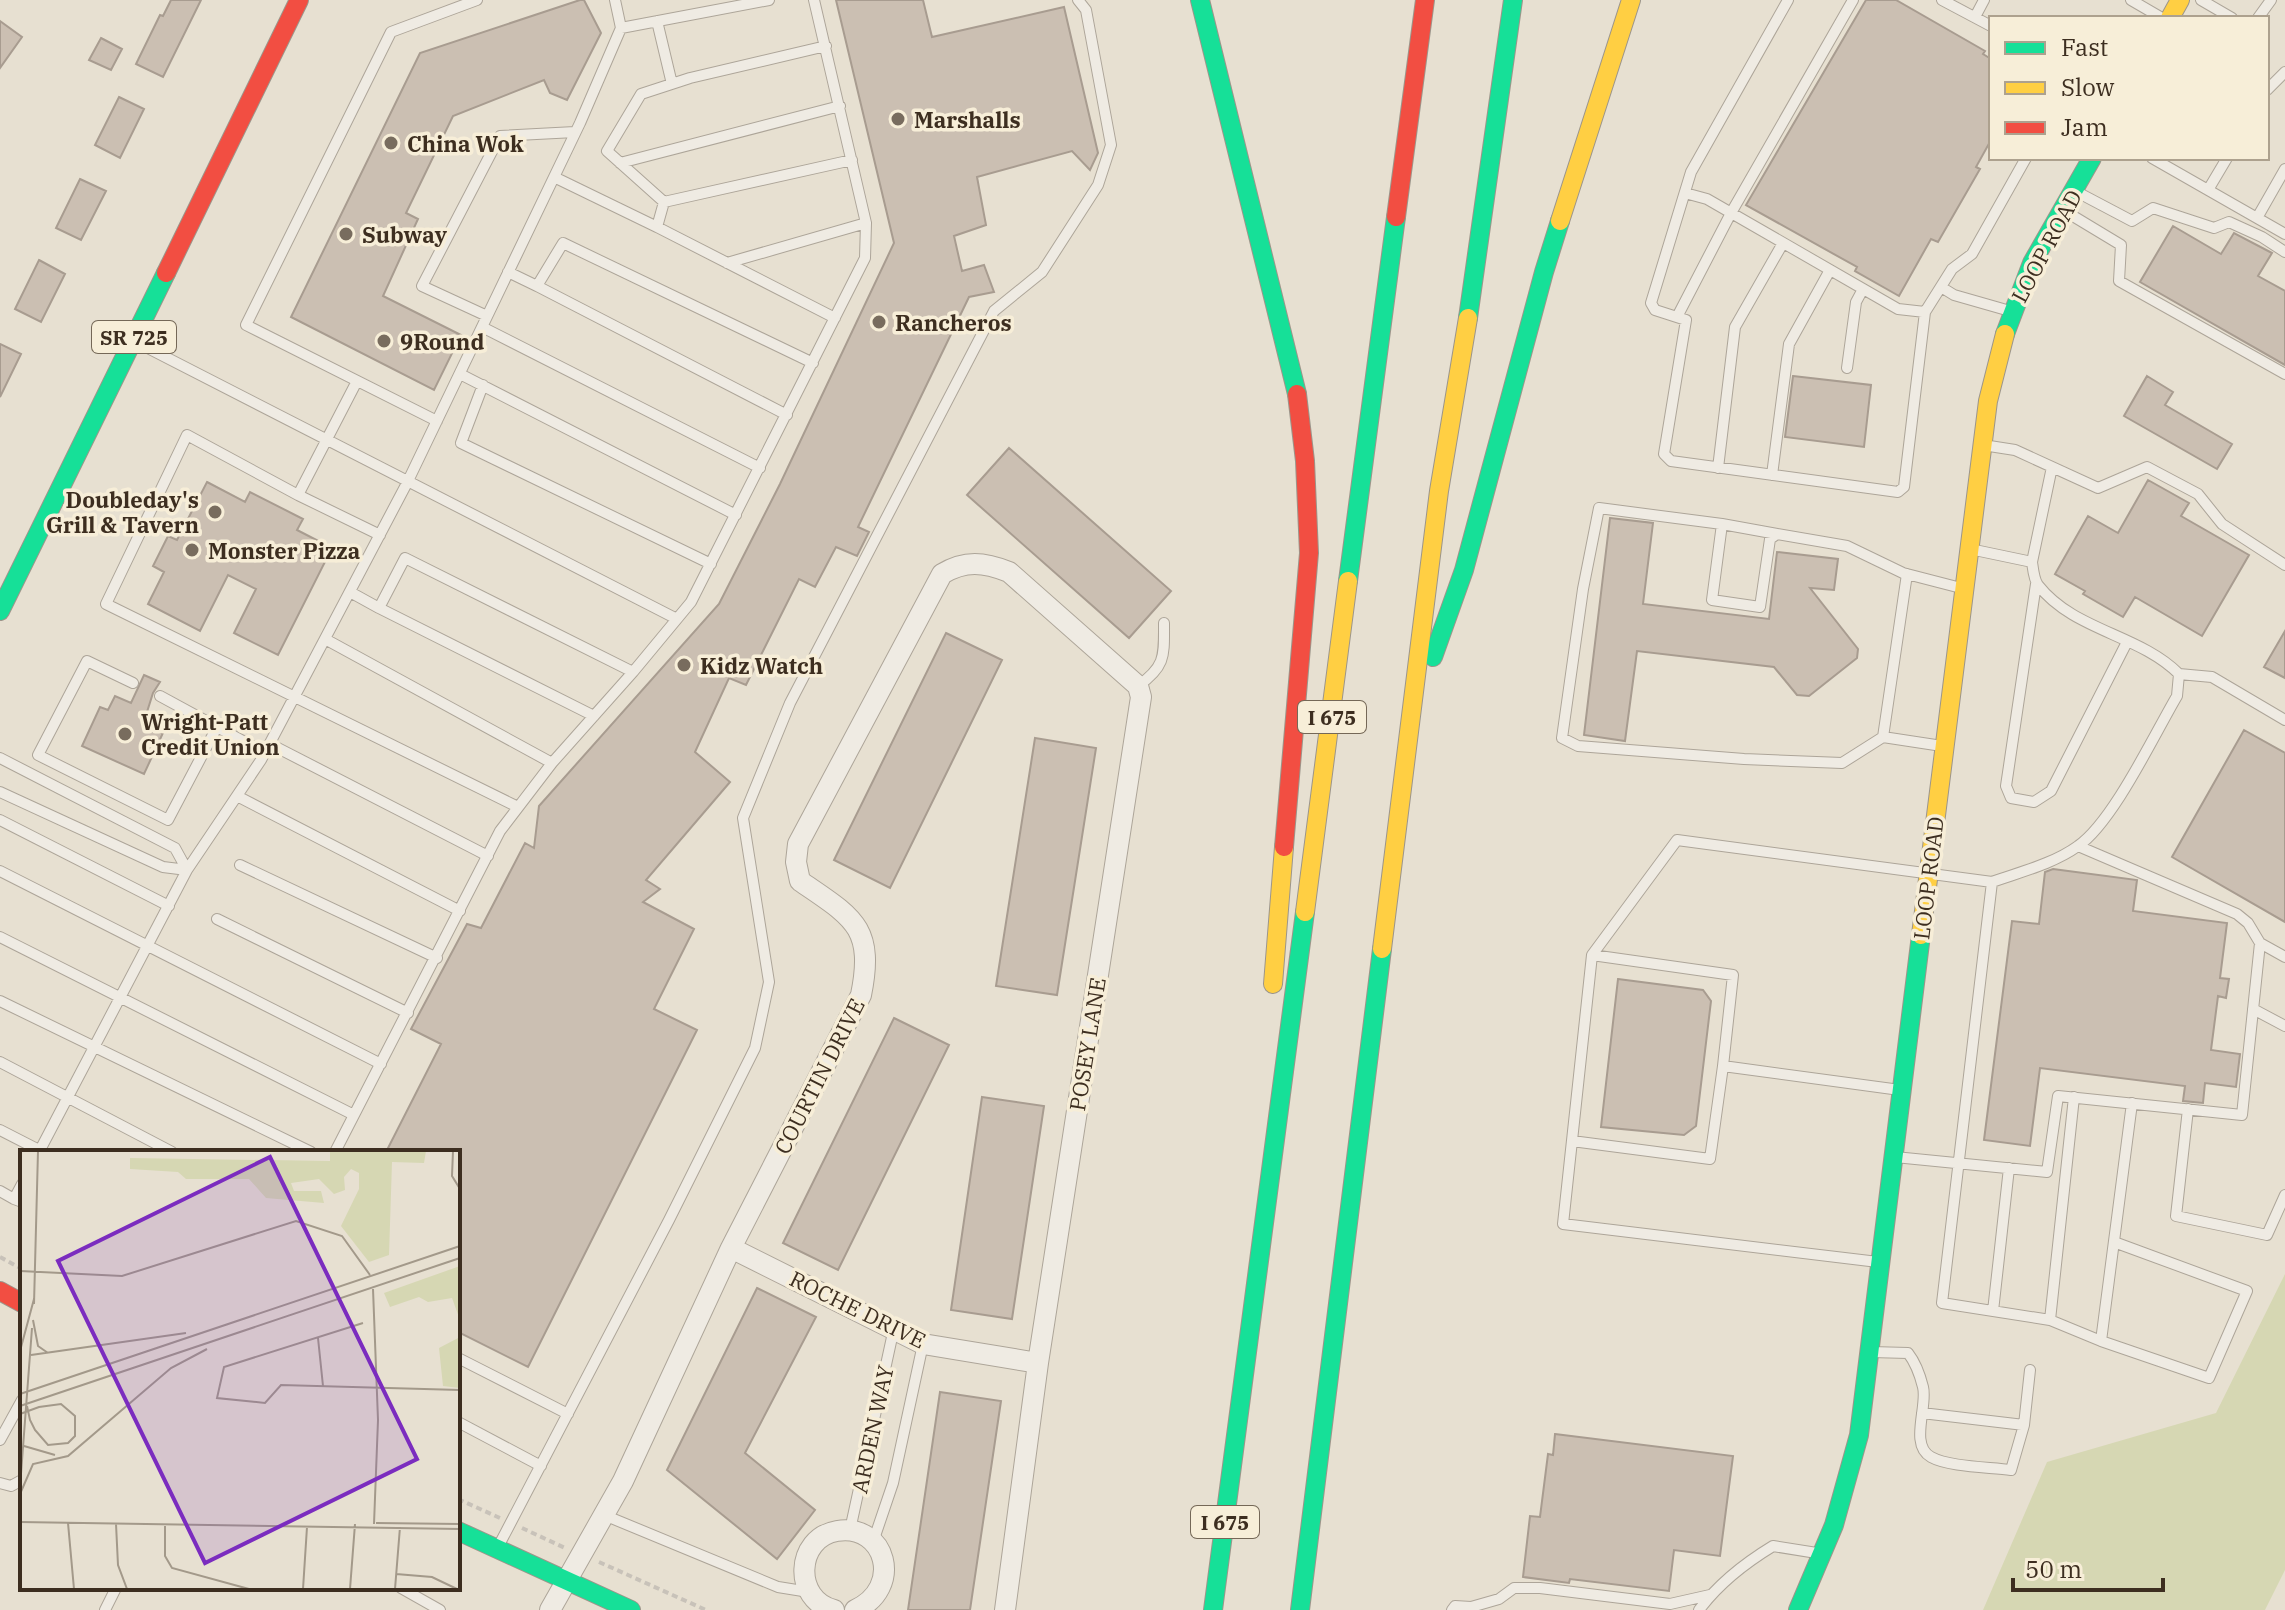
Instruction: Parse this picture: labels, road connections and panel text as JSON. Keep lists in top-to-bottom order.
{
  "streets": {
    "main road": ["LOOP ROAD", "SR 725", "I 675"],
    "street": ["POSEY LANE", "COURTIN DRIVE", "ROCHE DRIVE"],
    "lane": ["ARDEN WAY"]
  },
  "crossings": [
    ["POSEY LANE", "COURTIN DRIVE"],
    ["POSEY LANE", "ROCHE DRIVE"],
    ["COURTIN DRIVE", "ROCHE DRIVE"],
    ["ROCHE DRIVE", "ARDEN WAY"]
  ],
  "places": [
    "Marshalls",
    "China Wok",
    "Subway",
    "Rancheros",
    "9Round",
    "Doubleday's Grill & Tavern",
    "Monster Pizza",
    "Kidz Watch",
    "Wright-Patt Credit Union"
  ],
  "legend": ["Fast", "Slow", "Jam"],
  "scale_bar": "50 m"
}
